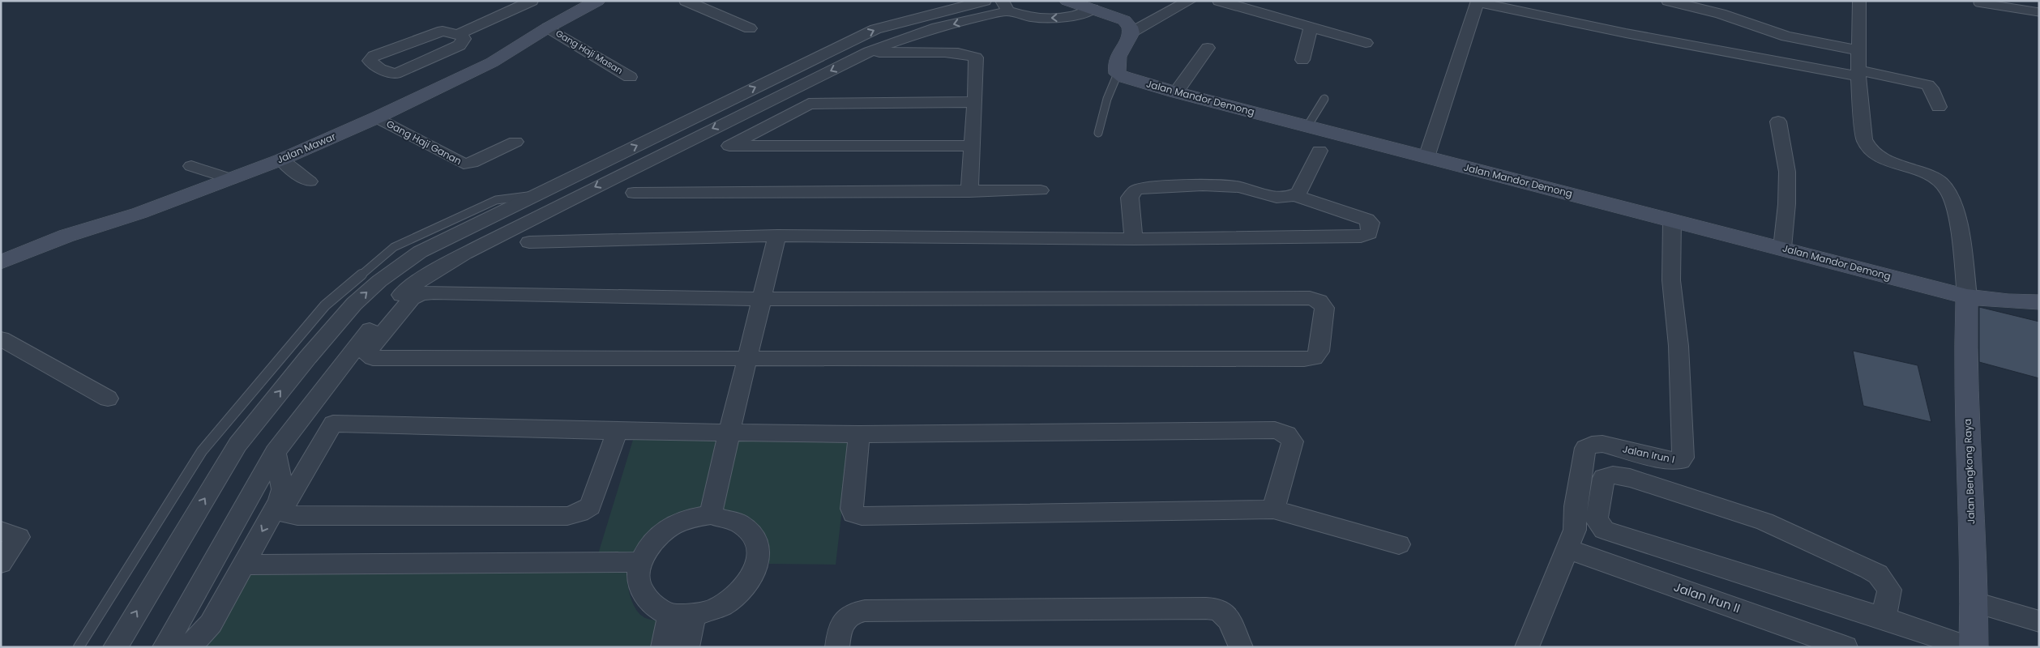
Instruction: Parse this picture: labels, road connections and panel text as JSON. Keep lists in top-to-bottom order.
{
  "streets": {
    "main road": ["Jalan Mandor Demong", "Jalan Mawar", "Jalan Bengkong Raya"],
    "street": [
      "Gang Haji Masan",
      "Gang Haji Ganan",
      "Jalan Irun I",
      "Jalan Irun II"
    ]
  },
  "crossings": [
    ["Gang Haji Masan", "Jalan Mawar"],
    ["Jalan Mandor Demong", "Jalan Irun I"],
    ["Jalan Mandor Demong", "Jalan Bengkong Raya"],
    ["Gang Haji Ganan", "Jalan Mawar"],
    ["Jalan Irun I", "Jalan Irun II"]
  ]
}
